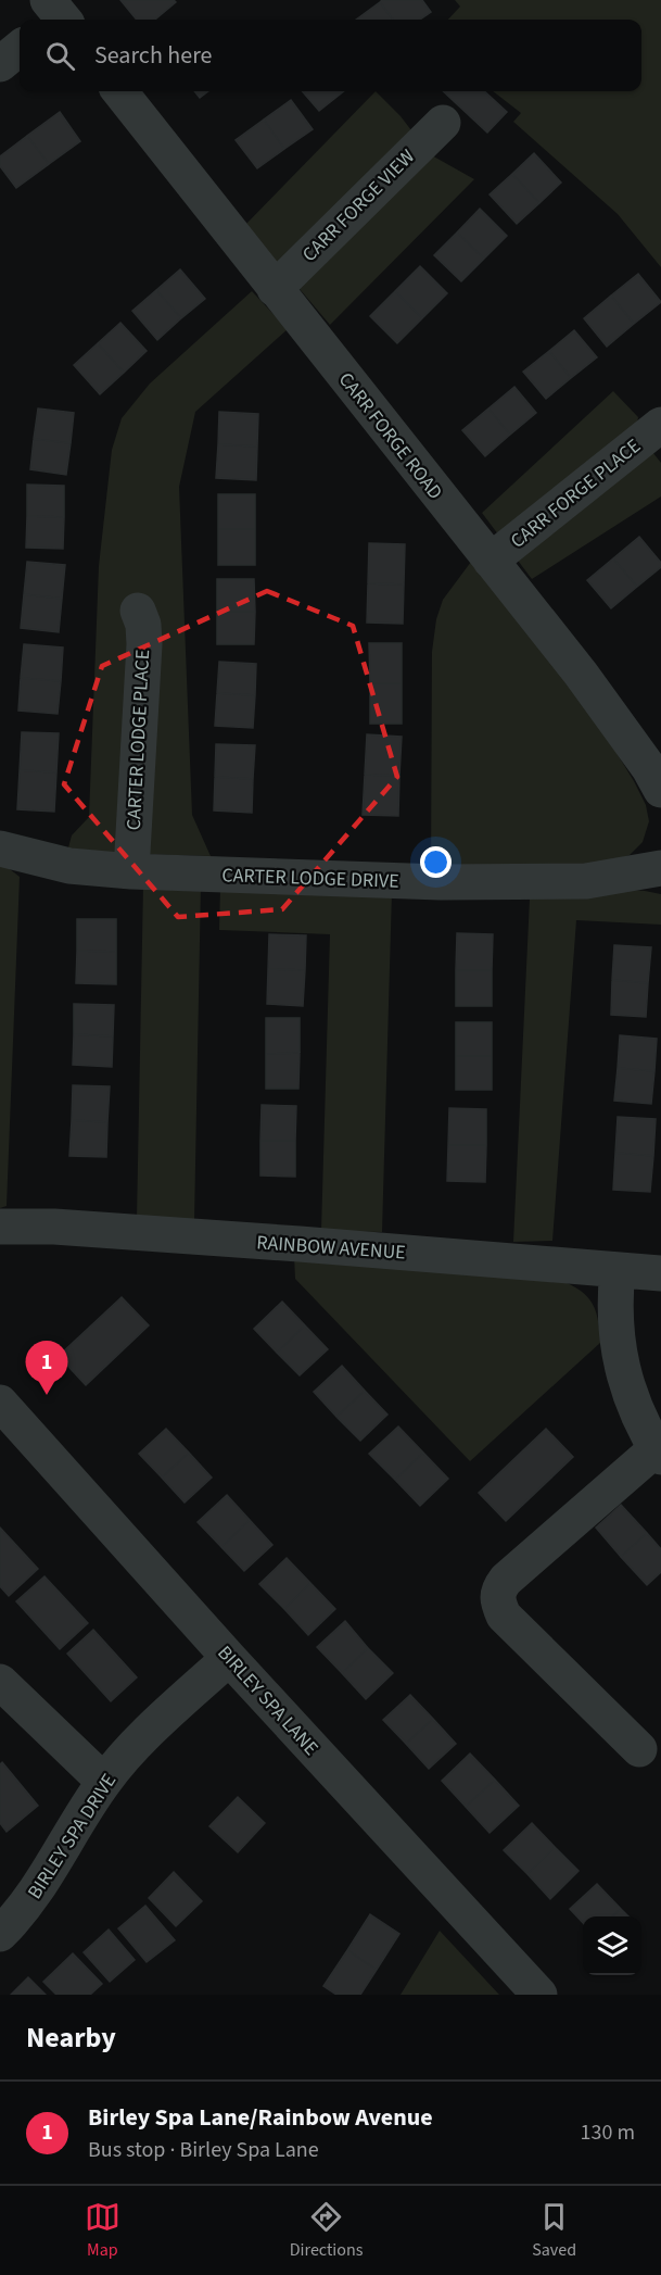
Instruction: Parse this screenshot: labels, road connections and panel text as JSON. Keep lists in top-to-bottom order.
{
  "streets": {
    "street": [
      "CARR FORGE VIEW",
      "CARR FORGE ROAD",
      "CARR FORGE PLACE",
      "CARTER LODGE PLACE",
      "CARTER LODGE DRIVE",
      "RAINBOW AVENUE",
      "BIRLEY SPA LANE",
      "BIRLEY SPA DRIVE"
    ]
  },
  "crossings": [
    ["CARR FORGE VIEW", "CARR FORGE ROAD"],
    ["CARR FORGE ROAD", "CARR FORGE PLACE"],
    ["CARTER LODGE PLACE", "CARTER LODGE DRIVE"],
    ["BIRLEY SPA LANE", "BIRLEY SPA DRIVE"]
  ],
  "page": {
    "search": "Search here",
    "pins": "1",
    "heading": "Nearby",
    "list": [
      {
        "mark": "1",
        "name": "Birley Spa Lane/Rainbow Avenue",
        "note": "Bus stop · Birley Spa Lane",
        "value": "130 m"
      }
    ],
    "nav": ["Map", "Directions", "Saved"]
  }
}
